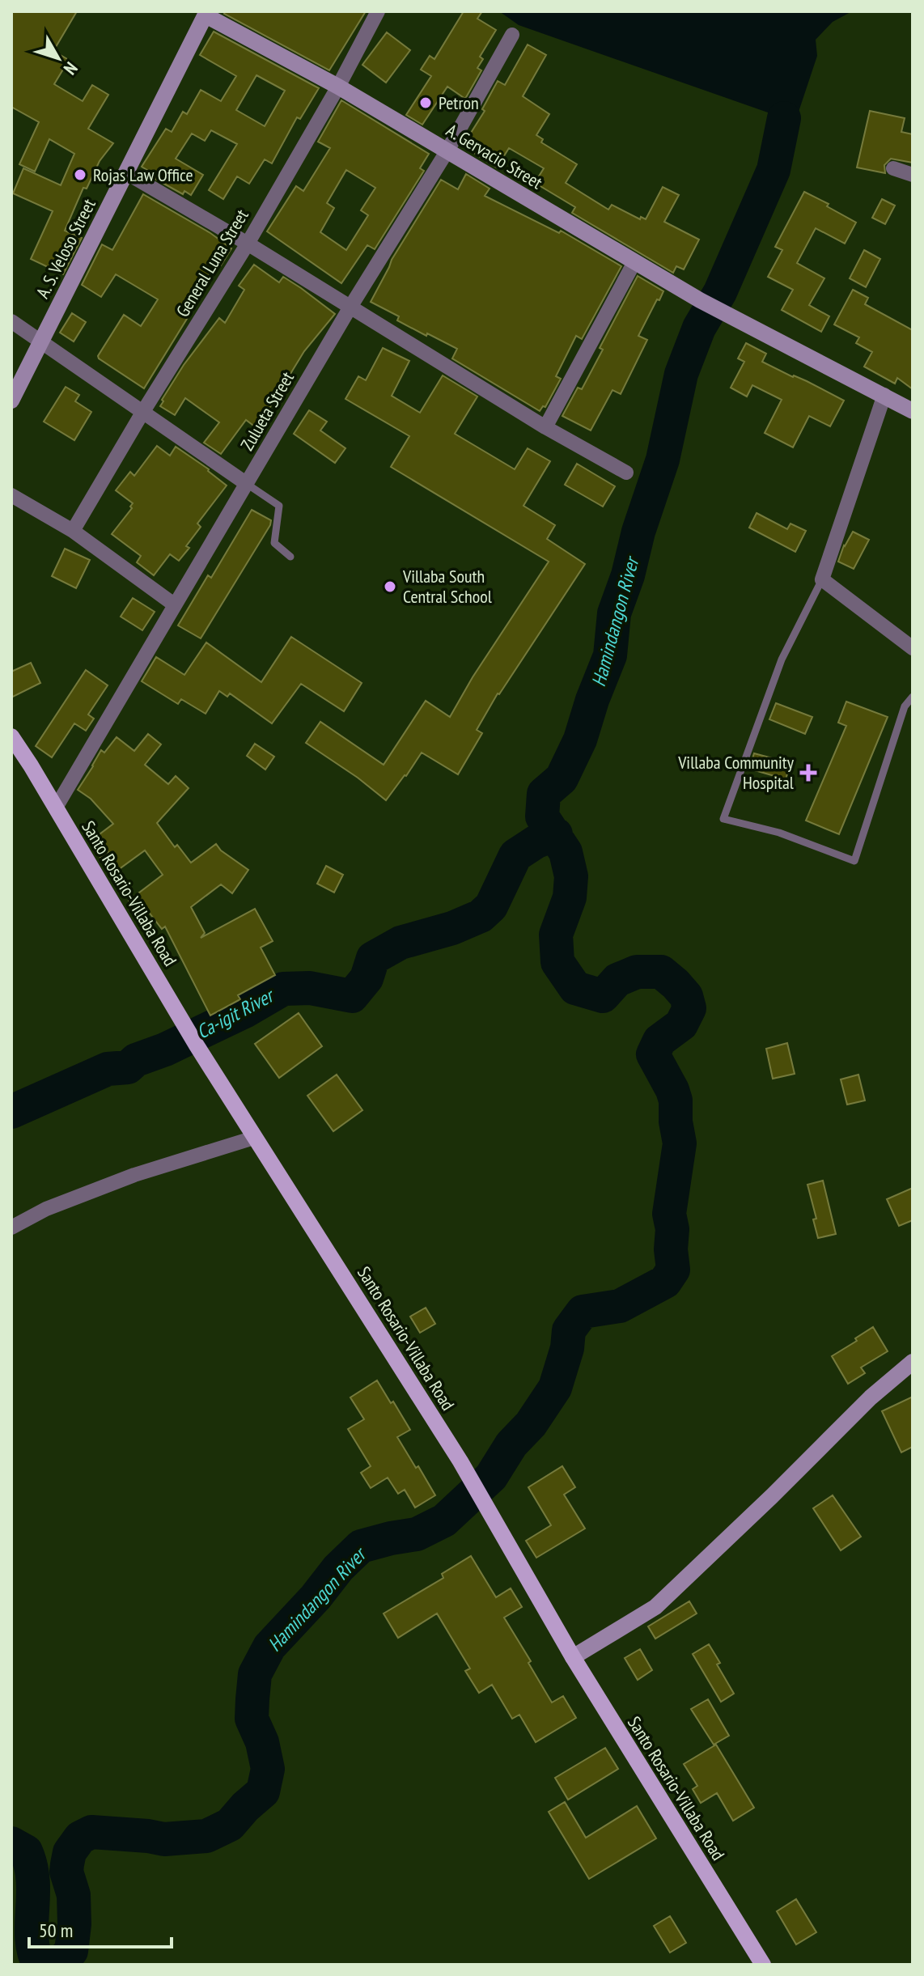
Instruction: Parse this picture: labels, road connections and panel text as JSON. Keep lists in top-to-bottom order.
{
  "streets": {
    "main road": ["Santo Rosario-Villaba Road"],
    "street": [
      "A. Gervacio Street",
      "A. S. Veloso Street",
      "General Luna Street",
      "Zulueta Street"
    ]
  },
  "crossings": [
    ["A. Gervacio Street", "A. S. Veloso Street"],
    ["A. Gervacio Street", "General Luna Street"],
    ["A. Gervacio Street", "Zulueta Street"],
    ["Zulueta Street", "Santo Rosario-Villaba Road"]
  ],
  "water": ["Hamindangon River", "Ca-igit River"],
  "places": {
    "other": ["Petron", "Rojas Law Office", "Villaba South Central School"],
    "health": ["Villaba Community Hospital"]
  },
  "scale_bar": "50 m",
  "north": "bottom right"
}
